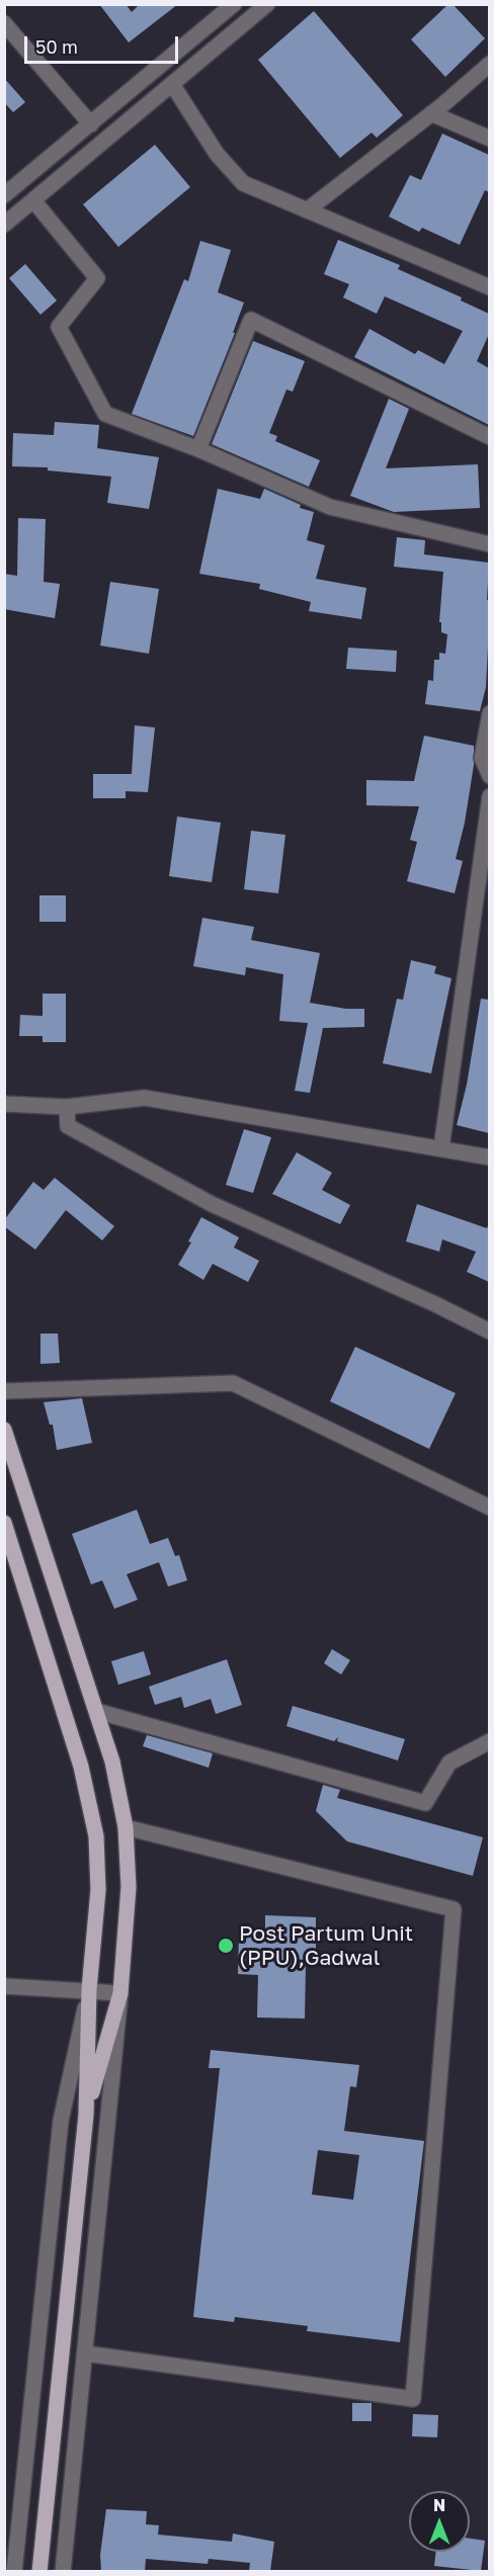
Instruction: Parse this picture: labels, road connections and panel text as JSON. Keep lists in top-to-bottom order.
{
  "places": ["Post Partum Unit (PPU),Gadwal"],
  "scale_bar": "50 m",
  "north": "top"
}
